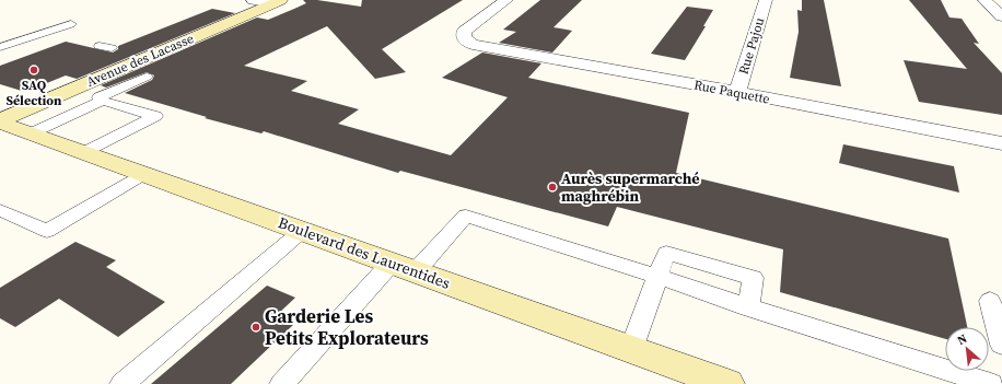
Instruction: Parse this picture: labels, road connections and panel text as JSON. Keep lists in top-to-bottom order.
{
  "streets": {
    "main road": ["Avenue des Lacasse", "Boulevard des Laurentides"],
    "street": ["Rue Pajou", "Rue Paquette"]
  },
  "crossings": [
    ["Rue Pajou", "Rue Paquette"],
    ["Avenue des Lacasse", "Boulevard des Laurentides"]
  ],
  "places": ["SAQ Sélection", "Aurès supermarché maghrébin", "Garderie Les Petits Explorateurs"],
  "north": "top left"
}
